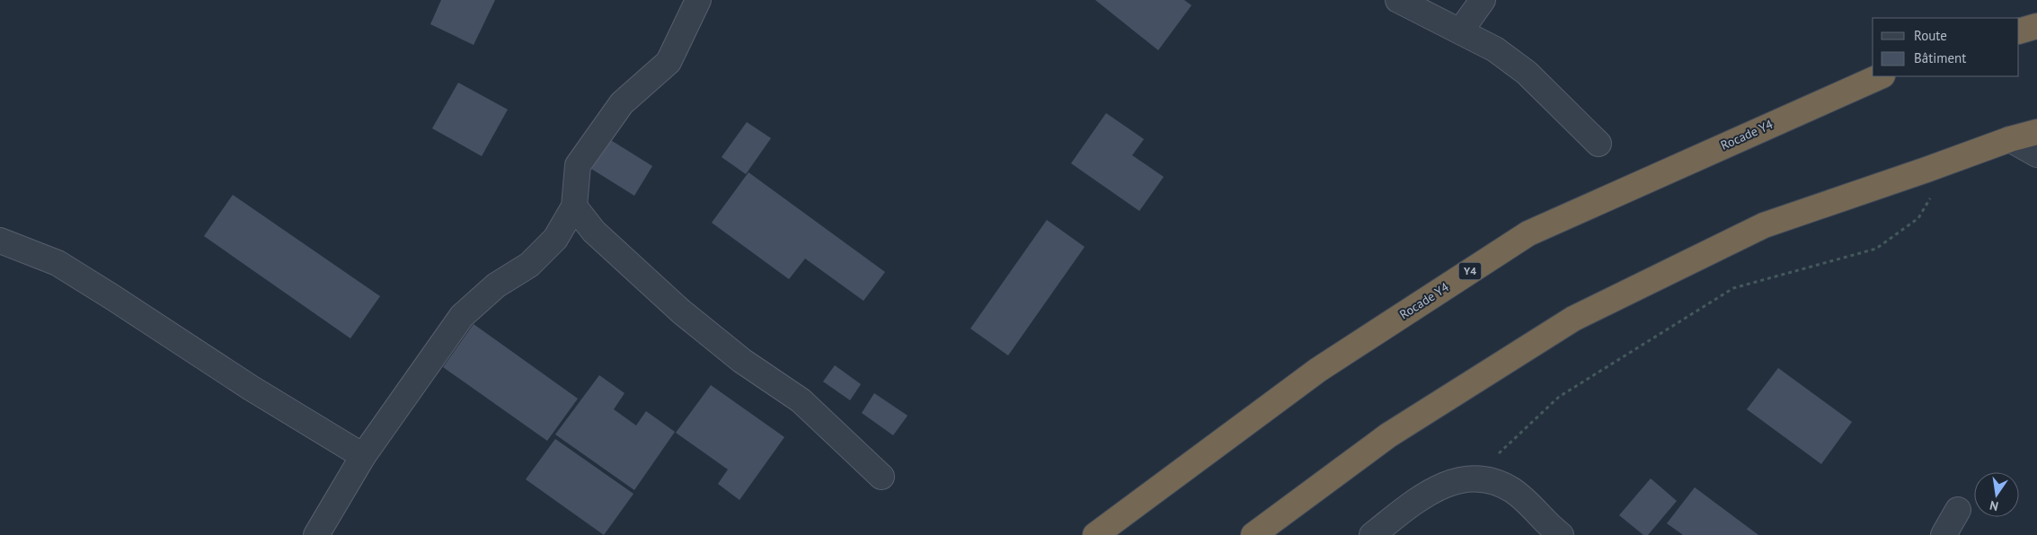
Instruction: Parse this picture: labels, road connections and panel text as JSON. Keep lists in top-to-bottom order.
{
  "streets": {
    "highway": ["Rocade Y4", "Y4"]
  },
  "legend": ["Route", "Bâtiment"],
  "north": "bottom"
}
